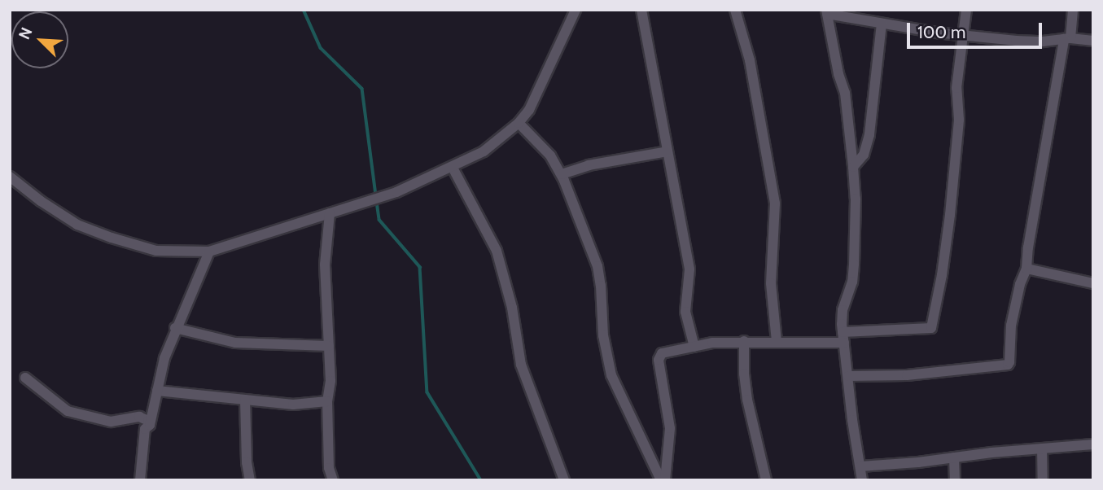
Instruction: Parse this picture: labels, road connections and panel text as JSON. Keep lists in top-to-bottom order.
{
  "scale_bar": "100 m",
  "north": "top left"
}
